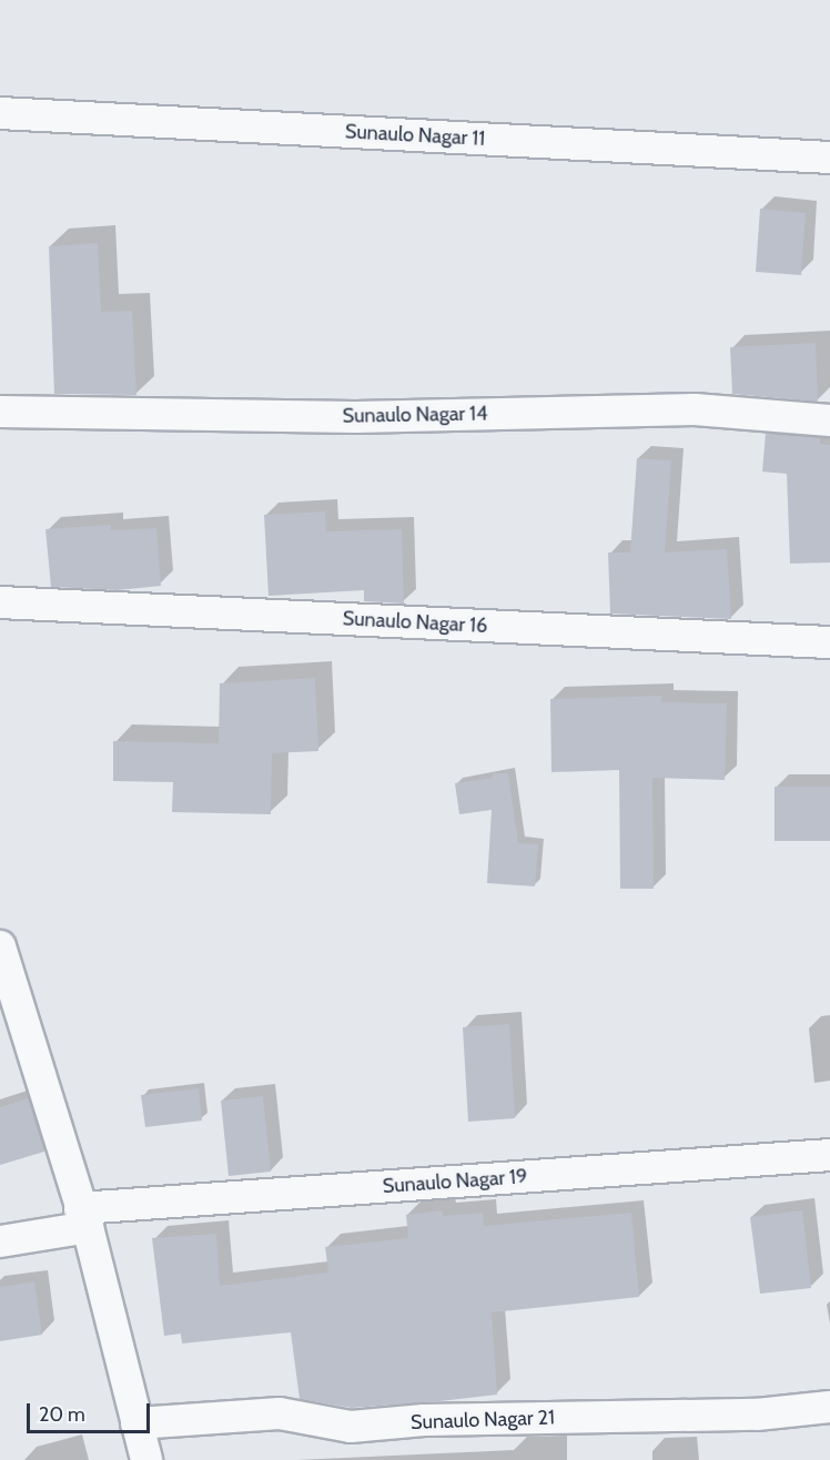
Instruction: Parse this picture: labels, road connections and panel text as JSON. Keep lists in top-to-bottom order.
{
  "streets": {
    "street": [
      "Sunaulo Nagar 11",
      "Sunaulo Nagar 14",
      "Sunaulo Nagar 16",
      "Sunaulo Nagar 19",
      "Sunaulo Nagar 21"
    ]
  },
  "scale_bar": "20 m"
}
